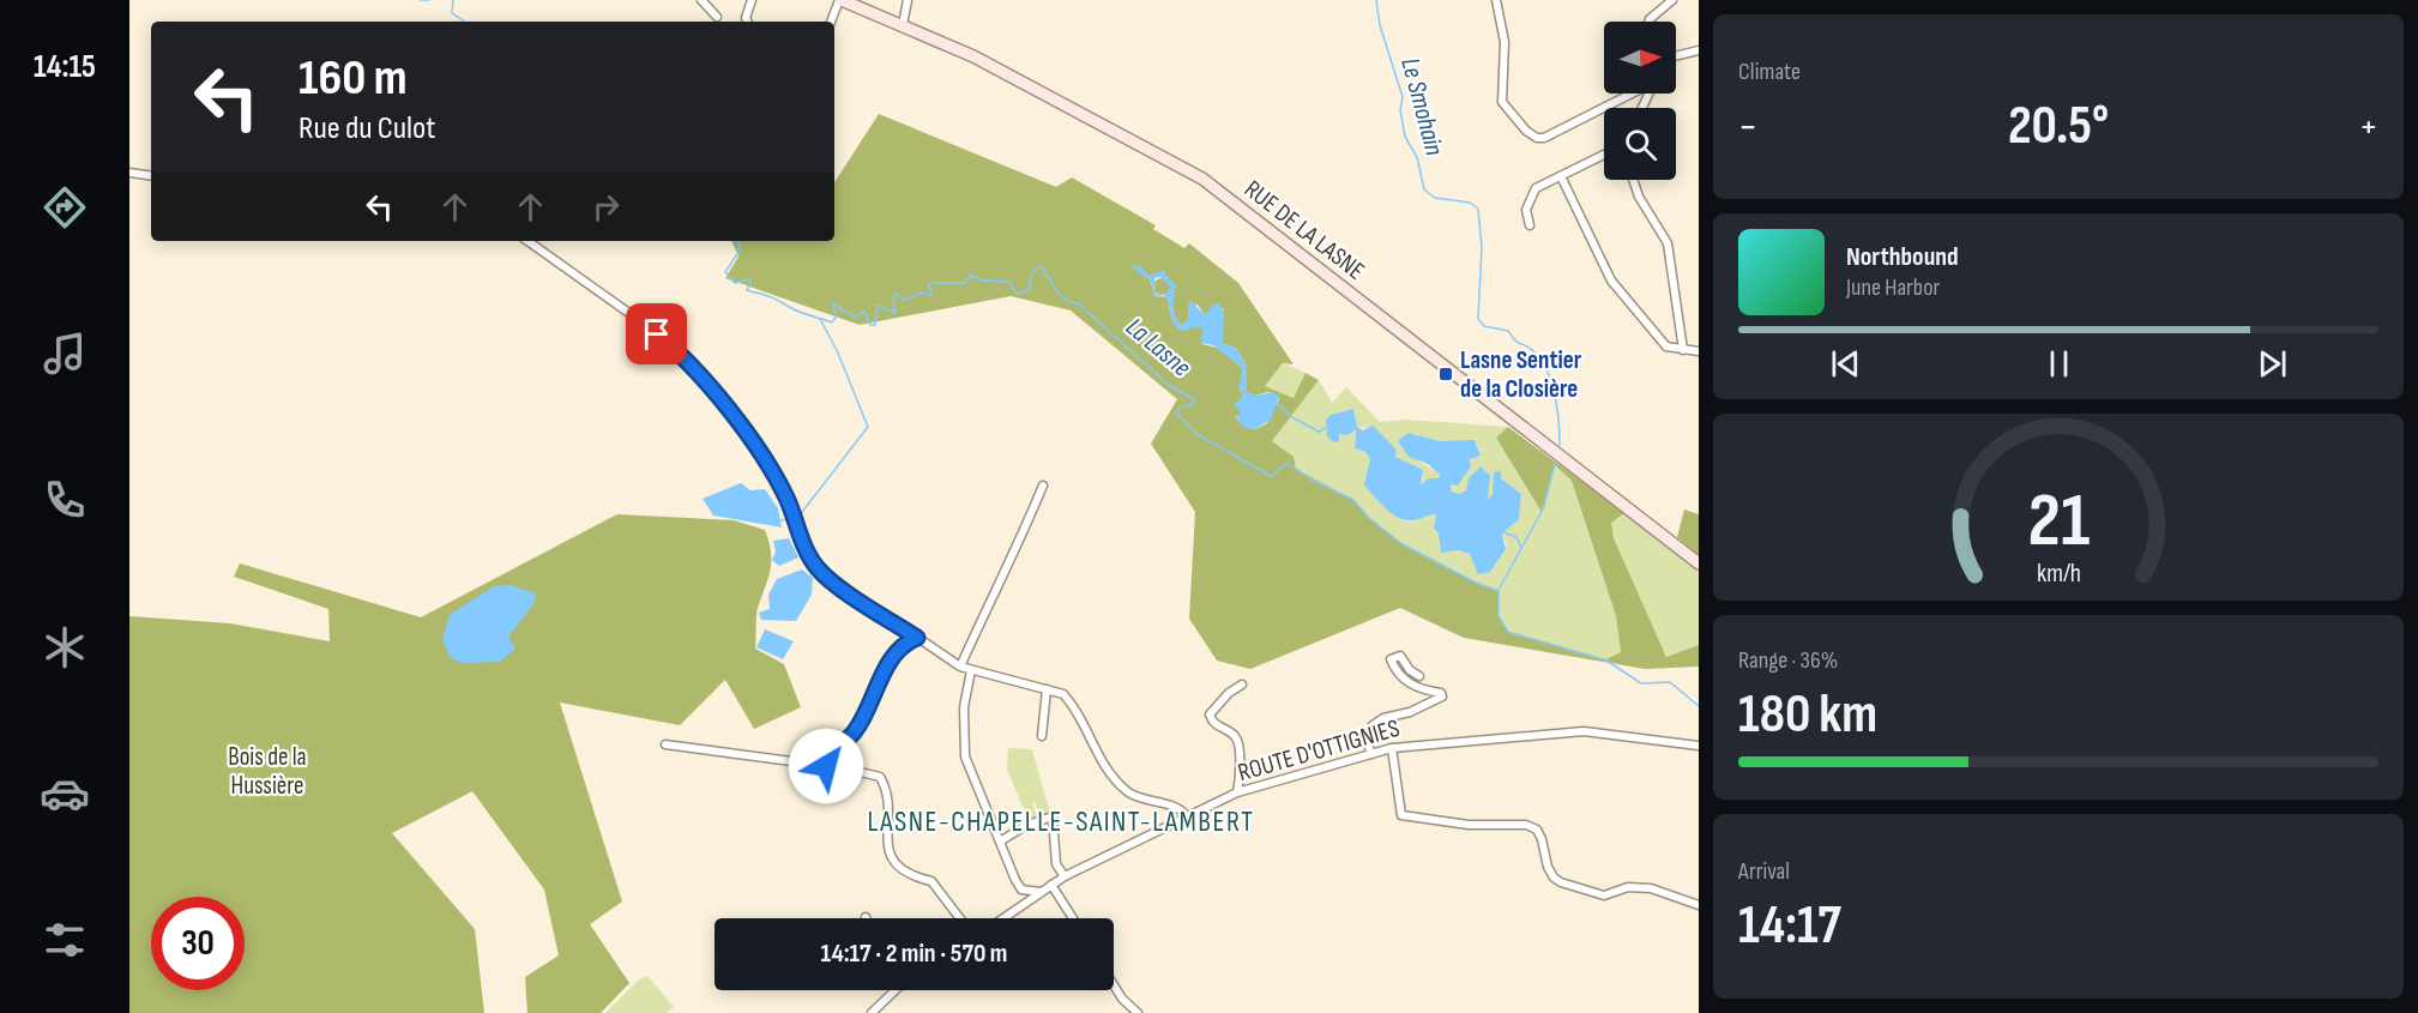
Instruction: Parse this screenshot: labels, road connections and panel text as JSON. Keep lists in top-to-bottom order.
{
  "streets": {
    "street": ["RUE DE LA LASNE", "ROUTE D'OTTIGNIES"]
  },
  "districts": ["LASNE-CHAPELLE-SAINT-LAMBERT"],
  "water": ["Le Smohain", "La Lasne"],
  "parks": ["Bois de la Hussière"],
  "places": {
    "transit": ["Lasne Sentier de la Closière"]
  },
  "north": "right",
  "page": {
    "tabs": "14:15",
    "tile": [
      "Climate",
      ["Range · 36%", "180 km"],
      ["Arrival", "14:17"]
    ],
    "turn": ["160 m", "Rue du Culot"],
    "heat": ["−", "20.5°", "+"],
    "song": ["Northbound", "June Harbor"],
    "limit": "30",
    "trip": "14:17 · 2 min · 570 m",
    "gauge": ["21", "km/h"]
  }
}
